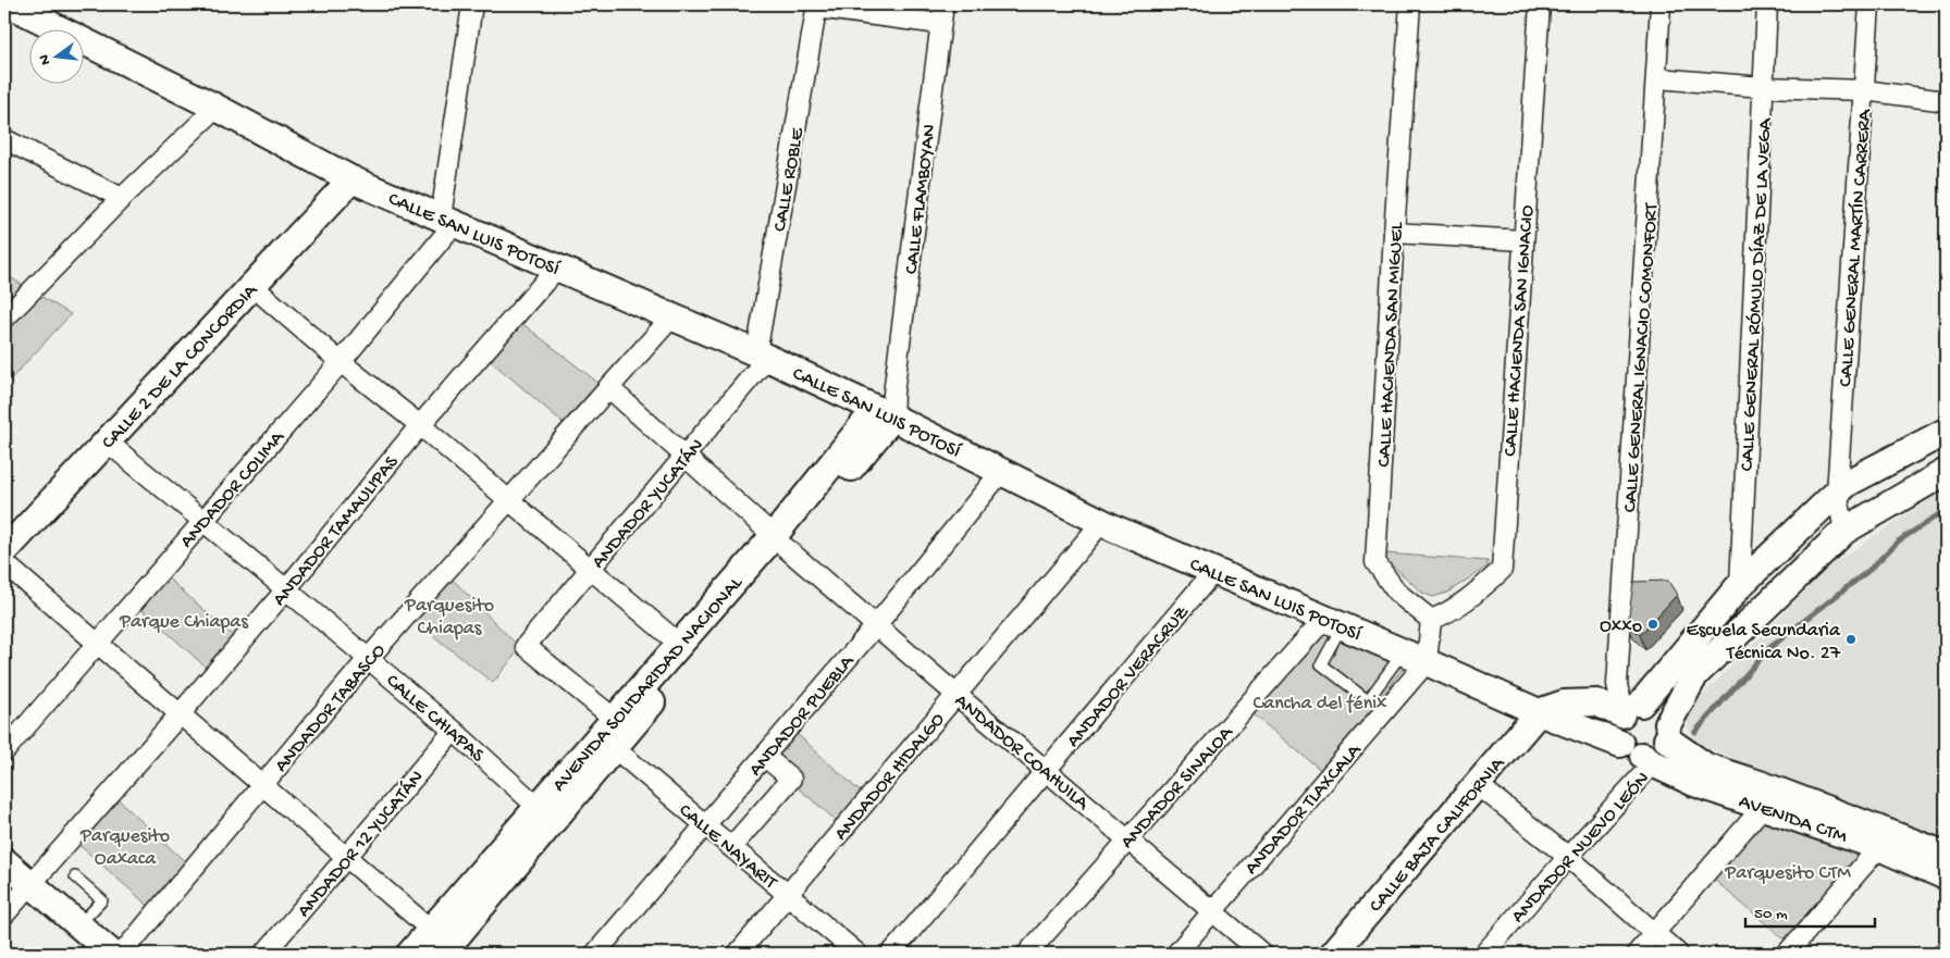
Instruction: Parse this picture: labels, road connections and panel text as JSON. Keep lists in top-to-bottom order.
{
  "streets": {
    "main road": [
      "CALLE SAN LUIS POTOSÍ",
      "CALLE 2 DE LA CONCORDIA",
      "AVENIDA SOLIDARIDAD NACIONAL",
      "AVENIDA CTM",
      "CALLE BAJA CALIFORNIA"
    ],
    "street": [
      "CALLE ROBLE",
      "CALLE FLAMBOYAN",
      "CALLE GENERAL MARTÍN CARRERA",
      "CALLE GENERAL RÓMULO DÍAZ DE LA VEGA",
      "CALLE HACIENDA SAN IGNACIO",
      "CALLE HACIENDA SAN MIGUEL",
      "CALLE GENERAL IGNACIO COMONFORT",
      "ANDADOR COLIMA",
      "ANDADOR YUCATÁN",
      "ANDADOR TAMAULIPAS",
      "ANDADOR VERACRUZ",
      "ANDADOR TABASCO",
      "ANDADOR PUEBLA",
      "CALLE CHIAPAS",
      "ANDADOR COAHUILA",
      "ANDADOR HIDALGO",
      "ANDADOR SINALOA",
      "ANDADOR TLAXCALA",
      "ANDADOR 12 YUCATÁN",
      "CALLE NAYARIT",
      "ANDADOR NUEVO LEÓN"
    ]
  },
  "crossings": [
    ["CALLE ROBLE", "CALLE SAN LUIS POTOSÍ"],
    ["CALLE ROBLE", "ANDADOR YUCATÁN"],
    ["CALLE FLAMBOYAN", "CALLE SAN LUIS POTOSÍ"],
    ["CALLE FLAMBOYAN", "AVENIDA SOLIDARIDAD NACIONAL"],
    ["CALLE SAN LUIS POTOSÍ", "CALLE GENERAL IGNACIO COMONFORT"],
    ["CALLE SAN LUIS POTOSÍ", "CALLE 2 DE LA CONCORDIA"],
    ["CALLE SAN LUIS POTOSÍ", "ANDADOR COLIMA"],
    ["CALLE SAN LUIS POTOSÍ", "ANDADOR YUCATÁN"],
    ["CALLE SAN LUIS POTOSÍ", "ANDADOR TAMAULIPAS"],
    ["CALLE SAN LUIS POTOSÍ", "ANDADOR VERACRUZ"],
    ["CALLE SAN LUIS POTOSÍ", "AVENIDA SOLIDARIDAD NACIONAL"],
    ["CALLE SAN LUIS POTOSÍ", "ANDADOR TABASCO"],
    ["CALLE SAN LUIS POTOSÍ", "ANDADOR PUEBLA"],
    ["CALLE SAN LUIS POTOSÍ", "ANDADOR HIDALGO"],
    ["CALLE SAN LUIS POTOSÍ", "ANDADOR SINALOA"],
    ["CALLE SAN LUIS POTOSÍ", "ANDADOR TLAXCALA"],
    ["CALLE SAN LUIS POTOSÍ", "AVENIDA CTM"],
    ["CALLE SAN LUIS POTOSÍ", "CALLE BAJA CALIFORNIA"],
    ["CALLE SAN LUIS POTOSÍ", "ANDADOR NUEVO LEÓN"],
    ["CALLE HACIENDA SAN IGNACIO", "CALLE HACIENDA SAN MIGUEL"],
    ["CALLE GENERAL IGNACIO COMONFORT", "AVENIDA CTM"],
    ["CALLE GENERAL IGNACIO COMONFORT", "ANDADOR NUEVO LEÓN"],
    ["CALLE 2 DE LA CONCORDIA", "CALLE CHIAPAS"],
    ["ANDADOR COLIMA", "CALLE CHIAPAS"],
    ["ANDADOR YUCATÁN", "ANDADOR COAHUILA"],
    ["ANDADOR YUCATÁN", "CALLE NAYARIT"],
    ["ANDADOR TAMAULIPAS", "CALLE CHIAPAS"],
    ["ANDADOR VERACRUZ", "ANDADOR COAHUILA"],
    ["AVENIDA SOLIDARIDAD NACIONAL", "CALLE CHIAPAS"],
    ["AVENIDA SOLIDARIDAD NACIONAL", "ANDADOR COAHUILA"],
    ["AVENIDA SOLIDARIDAD NACIONAL", "CALLE NAYARIT"],
    ["ANDADOR TABASCO", "CALLE CHIAPAS"],
    ["ANDADOR TABASCO", "ANDADOR COAHUILA"],
    ["ANDADOR PUEBLA", "ANDADOR COAHUILA"],
    ["ANDADOR PUEBLA", "CALLE NAYARIT"],
    ["CALLE CHIAPAS", "ANDADOR 12 YUCATÁN"],
    ["ANDADOR COAHUILA", "ANDADOR HIDALGO"],
    ["ANDADOR COAHUILA", "ANDADOR SINALOA"],
    ["ANDADOR COAHUILA", "ANDADOR TLAXCALA"],
    ["ANDADOR HIDALGO", "CALLE NAYARIT"],
    ["AVENIDA CTM", "ANDADOR NUEVO LEÓN"]
  ],
  "parks": [
    "Parquesito Chiapas",
    "Parque Chiapas",
    "Cancha del fénix",
    "Parquesito Oaxaca",
    "Parquesito CTM"
  ],
  "places": ["Oxxo", "Escuela Secundaria Técnica No. 27"],
  "scale_bar": "50 m",
  "north": "left"
}
